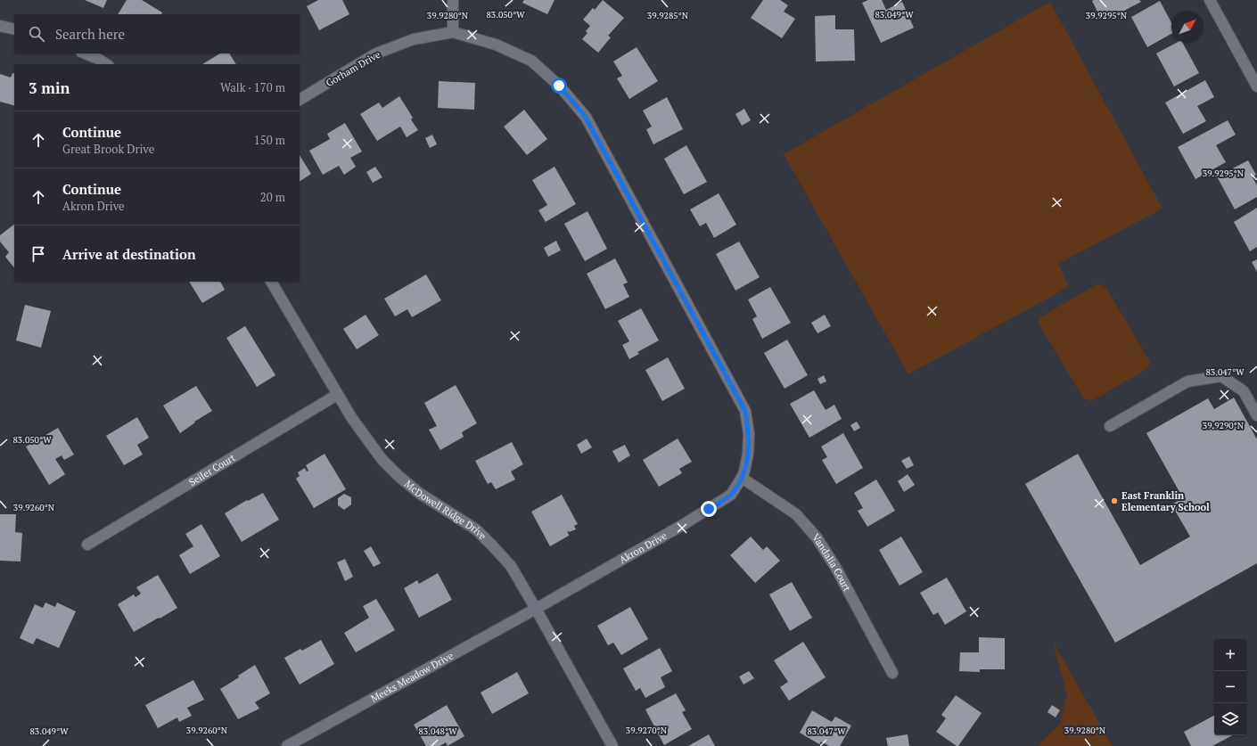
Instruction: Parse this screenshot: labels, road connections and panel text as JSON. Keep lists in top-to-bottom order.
{
  "streets": {
    "street": [
      "Gorham Drive",
      "Seiler Court",
      "McDowell Ridge Drive",
      "Akron Drive",
      "Vandalia Court",
      "Meeks Meadow Drive"
    ]
  },
  "crossings": [
    ["Gorham Drive", "Akron Drive"],
    ["Seiler Court", "McDowell Ridge Drive"],
    ["McDowell Ridge Drive", "Akron Drive"],
    ["McDowell Ridge Drive", "Meeks Meadow Drive"],
    ["Akron Drive", "Vandalia Court"],
    ["Akron Drive", "Meeks Meadow Drive"]
  ],
  "places": ["East Franklin Elementary School"],
  "north": "top right",
  "page": {
    "search": "Search here",
    "heading": ["3 min", "Walk · 170 m"],
    "list": [
      ["Continue", "Great Brook Drive", "150 m"],
      ["Continue", "Akron Drive", "20 m"],
      "Arrive at destination"
    ],
    "map_buttons": ["+", "−"]
  },
  "coordinates": [
    "83.050°W",
    "83.049°W",
    "39.9280°N",
    "39.9285°N",
    "39.9295°N",
    "83.047°W",
    "39.9290°N",
    "39.9260°N",
    "39.9270°N",
    "83.048°W"
  ]
}
